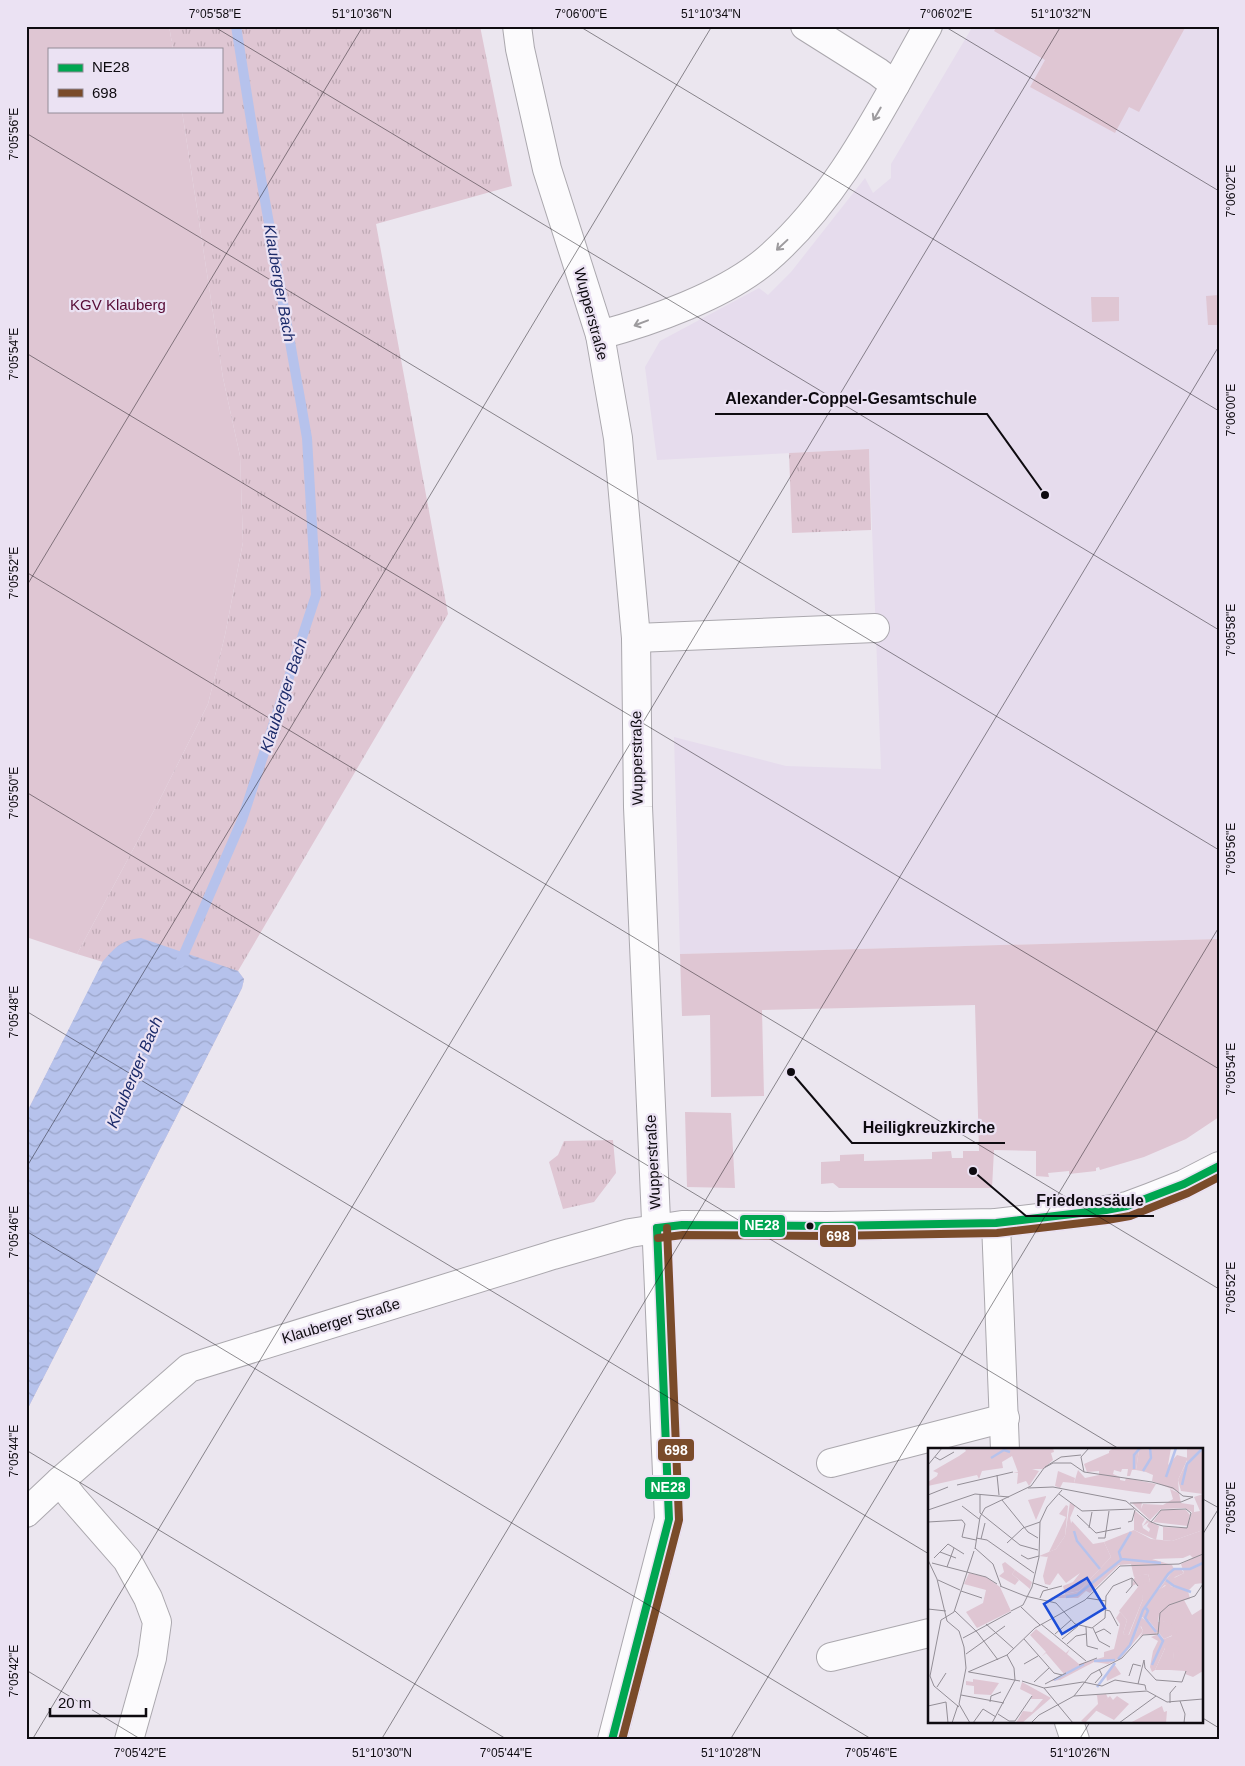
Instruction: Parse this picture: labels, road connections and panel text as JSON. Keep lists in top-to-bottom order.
{
  "streets": {
    "street": ["Wupperstraße", "Klauberger Straße"]
  },
  "crossings": [
    ["Wupperstraße", "Klauberger Straße"]
  ],
  "water": ["Klauberger Bach"],
  "parks": ["KGV Klauberg"],
  "places": ["Alexander-Coppel-Gesamtschule", "Heiligkreuzkirche", "Friedenssäule"],
  "lines": ["transit line NE28", "transit line 698"],
  "legend": ["NE28", "698"],
  "scale_bar": "20 m",
  "coordinates": [
    "7°05'58\"E",
    "51°10'36\"N",
    "7°06'00\"E",
    "51°10'34\"N",
    "7°06'02\"E",
    "51°10'32\"N",
    "7°05'56\"E",
    "7°05'54\"E",
    "7°05'52\"E",
    "7°05'50\"E",
    "7°05'48\"E",
    "7°05'46\"E",
    "7°05'44\"E",
    "7°05'42\"E",
    "51°10'30\"N",
    "51°10'28\"N",
    "51°10'26\"N"
  ]
}
